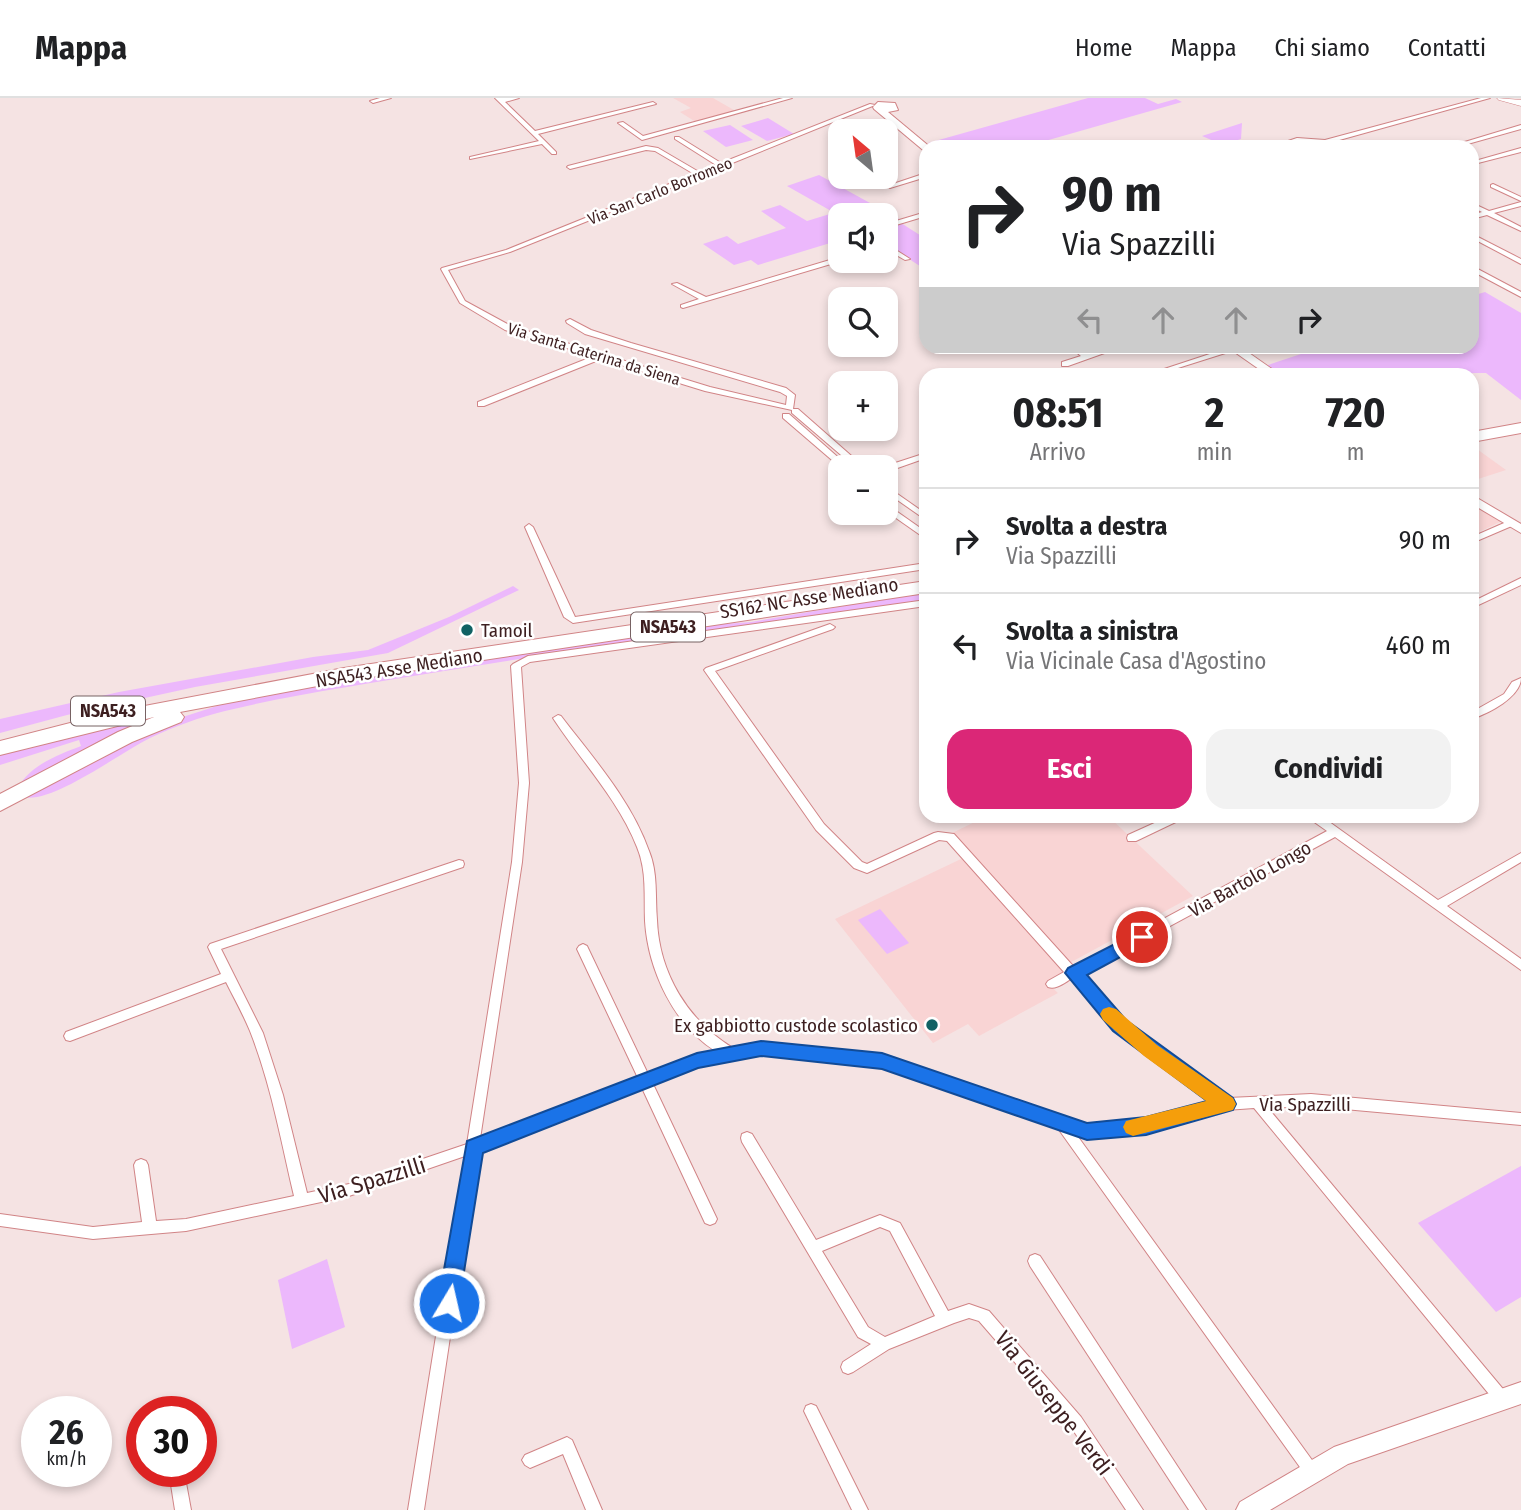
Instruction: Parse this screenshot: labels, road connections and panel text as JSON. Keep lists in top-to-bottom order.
{
  "streets": {
    "highway": ["SS162 NC Asse Mediano", "NSA543", "NSA543 Asse Mediano"],
    "street": [
      "Via San Carlo Borromeo",
      "Via Santa Caterina da Siena",
      "Via Bartolo Longo",
      "Via Spazzilli",
      "Via Giuseppe Verdi"
    ]
  },
  "crossings": [
    ["Via San Carlo Borromeo", "Via Santa Caterina da Siena"],
    ["SS162 NC Asse Mediano", "NSA543 Asse Mediano"],
    ["NSA543", "NSA543 Asse Mediano"]
  ],
  "places": ["Tamoil", "Ex gabbiotto custode scolastico"],
  "north": "top left",
  "page": {
    "header": "Mappa",
    "nav": [
      "Home",
      "Mappa",
      "Chi siamo",
      "Contatti"
    ],
    "map_buttons": ["+", "−"],
    "turn": ["90 m", "Via Spazzilli"],
    "eta": [
      "08:51",
      "Arrivo",
      "2",
      "min",
      "720",
      "m"
    ],
    "list": [
      {
        "name": "Svolta a destra",
        "note": "Via Spazzilli",
        "value": "90 m"
      },
      {
        "name": "Svolta a sinistra",
        "note": "Via Vicinale Casa d'Agostino",
        "value": "460 m"
      }
    ],
    "buttons": ["Esci", "Condividi"],
    "speed": "26 km/h",
    "limit": "30"
  }
}
